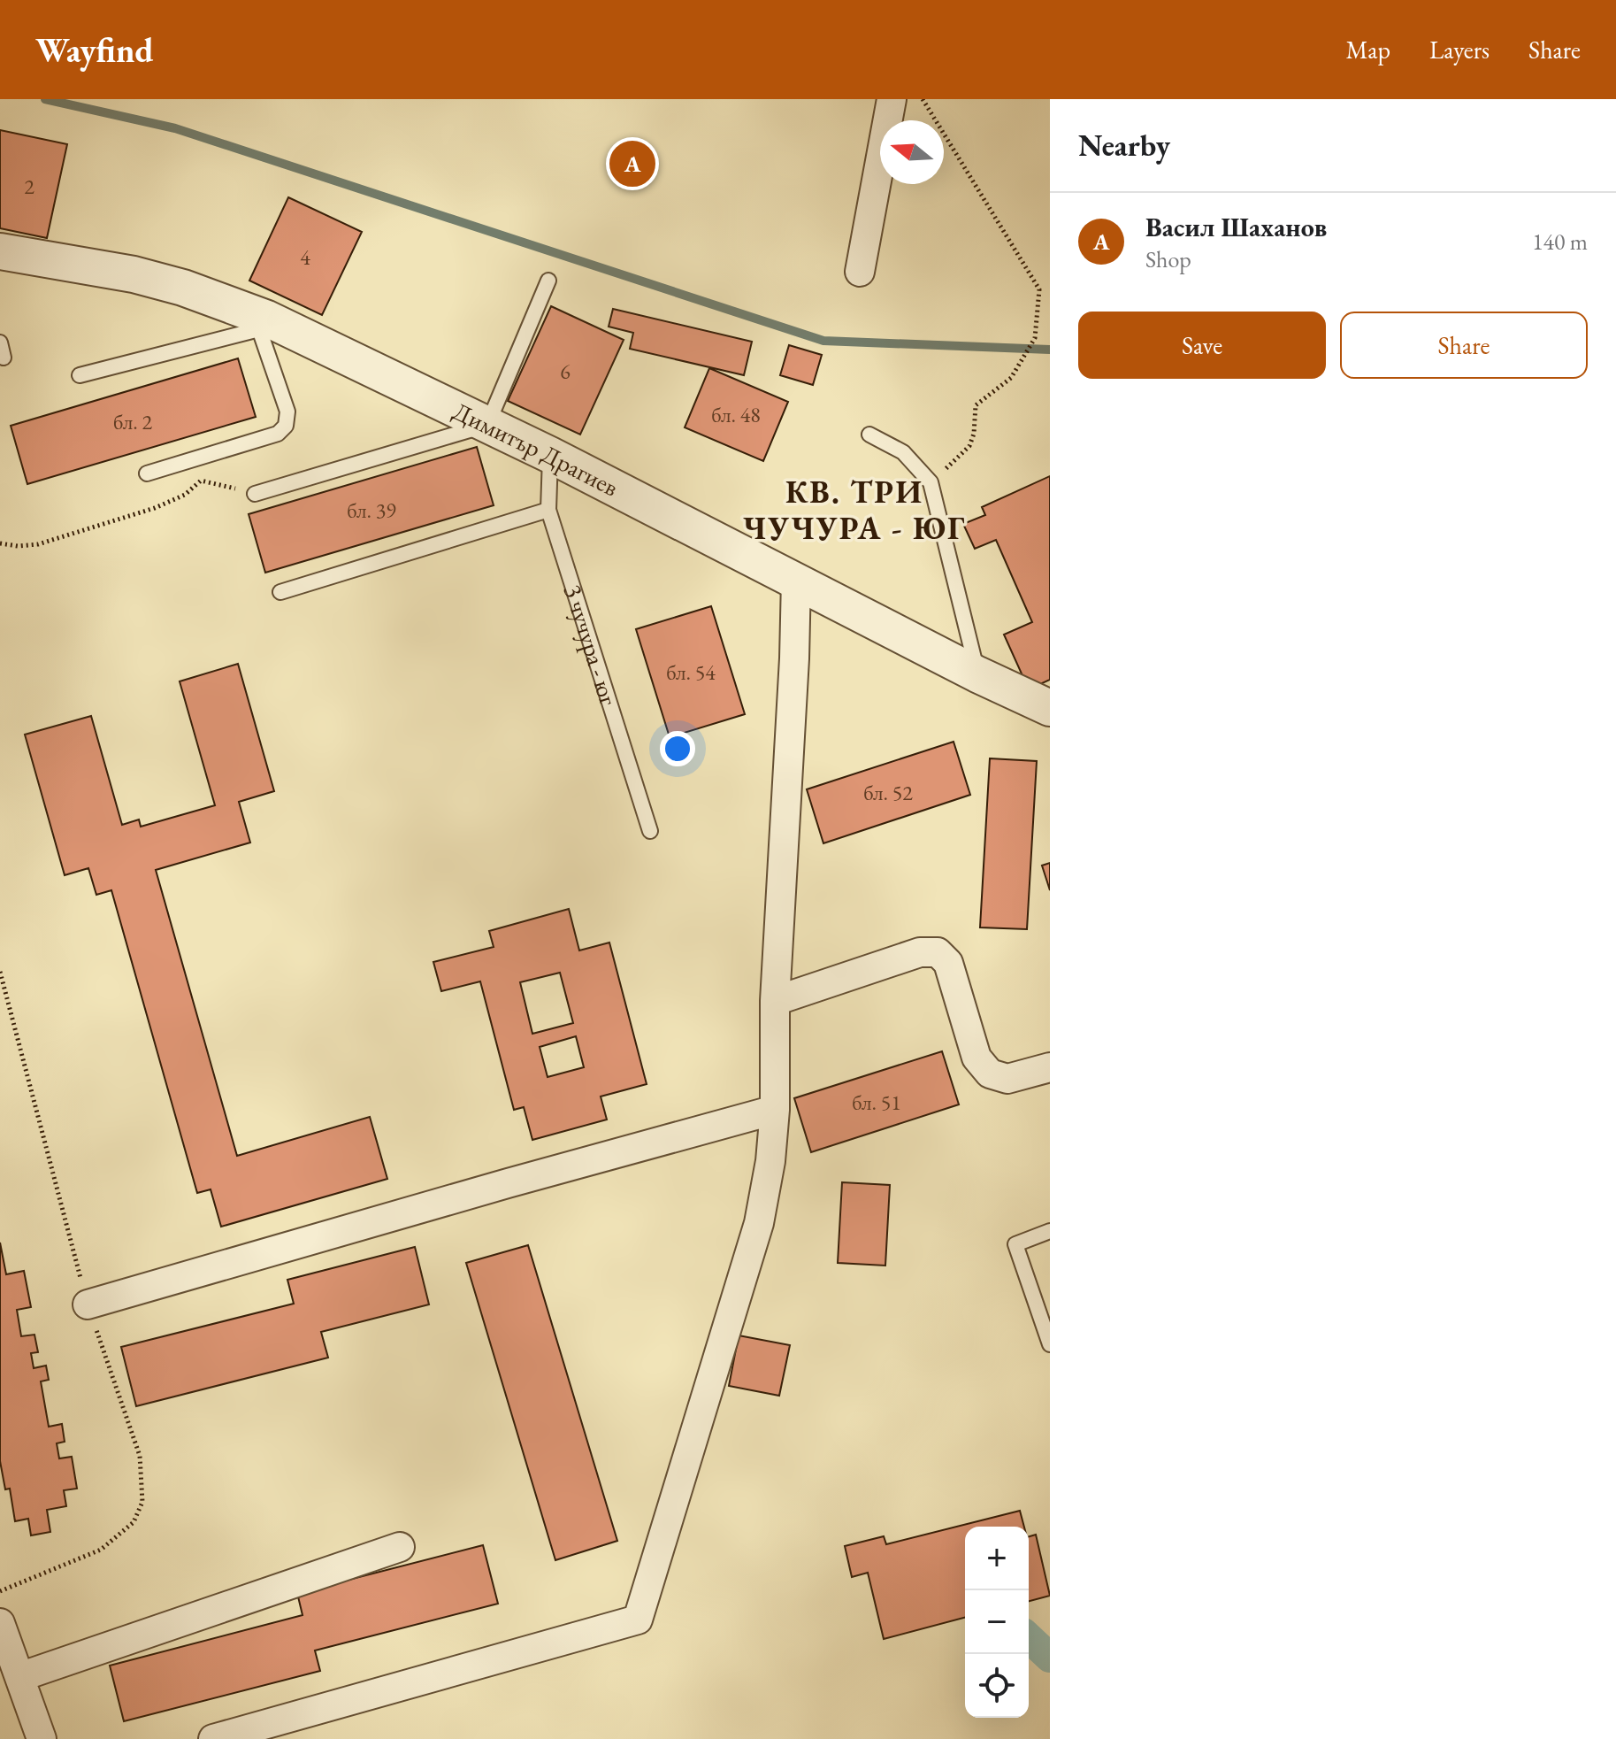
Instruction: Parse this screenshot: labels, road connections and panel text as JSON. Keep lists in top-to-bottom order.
{
  "streets": {
    "street": ["Димитър Драгиев"],
    "lane": ["3 чучура - юг"]
  },
  "crossings": [
    ["Димитър Драгиев", "3 чучура - юг"]
  ],
  "districts": ["КВ. ТРИ ЧУЧУРА - ЮГ"],
  "house_numbers": [
    "2",
    "4",
    "6",
    "бл. 48",
    "бл. 2",
    "бл. 39",
    "бл. 54",
    "бл. 52",
    "бл. 51"
  ],
  "north": "left",
  "page": {
    "header": "Wayfind",
    "nav": ["Map", "Layers", "Share"],
    "heading": "Nearby",
    "pins": "A",
    "list": [
      {
        "mark": "A",
        "name": "Васил Шаханов",
        "note": "Shop",
        "value": "140 m"
      }
    ],
    "buttons": ["Save", "Share"],
    "map_buttons": ["+", "−"]
  }
}
